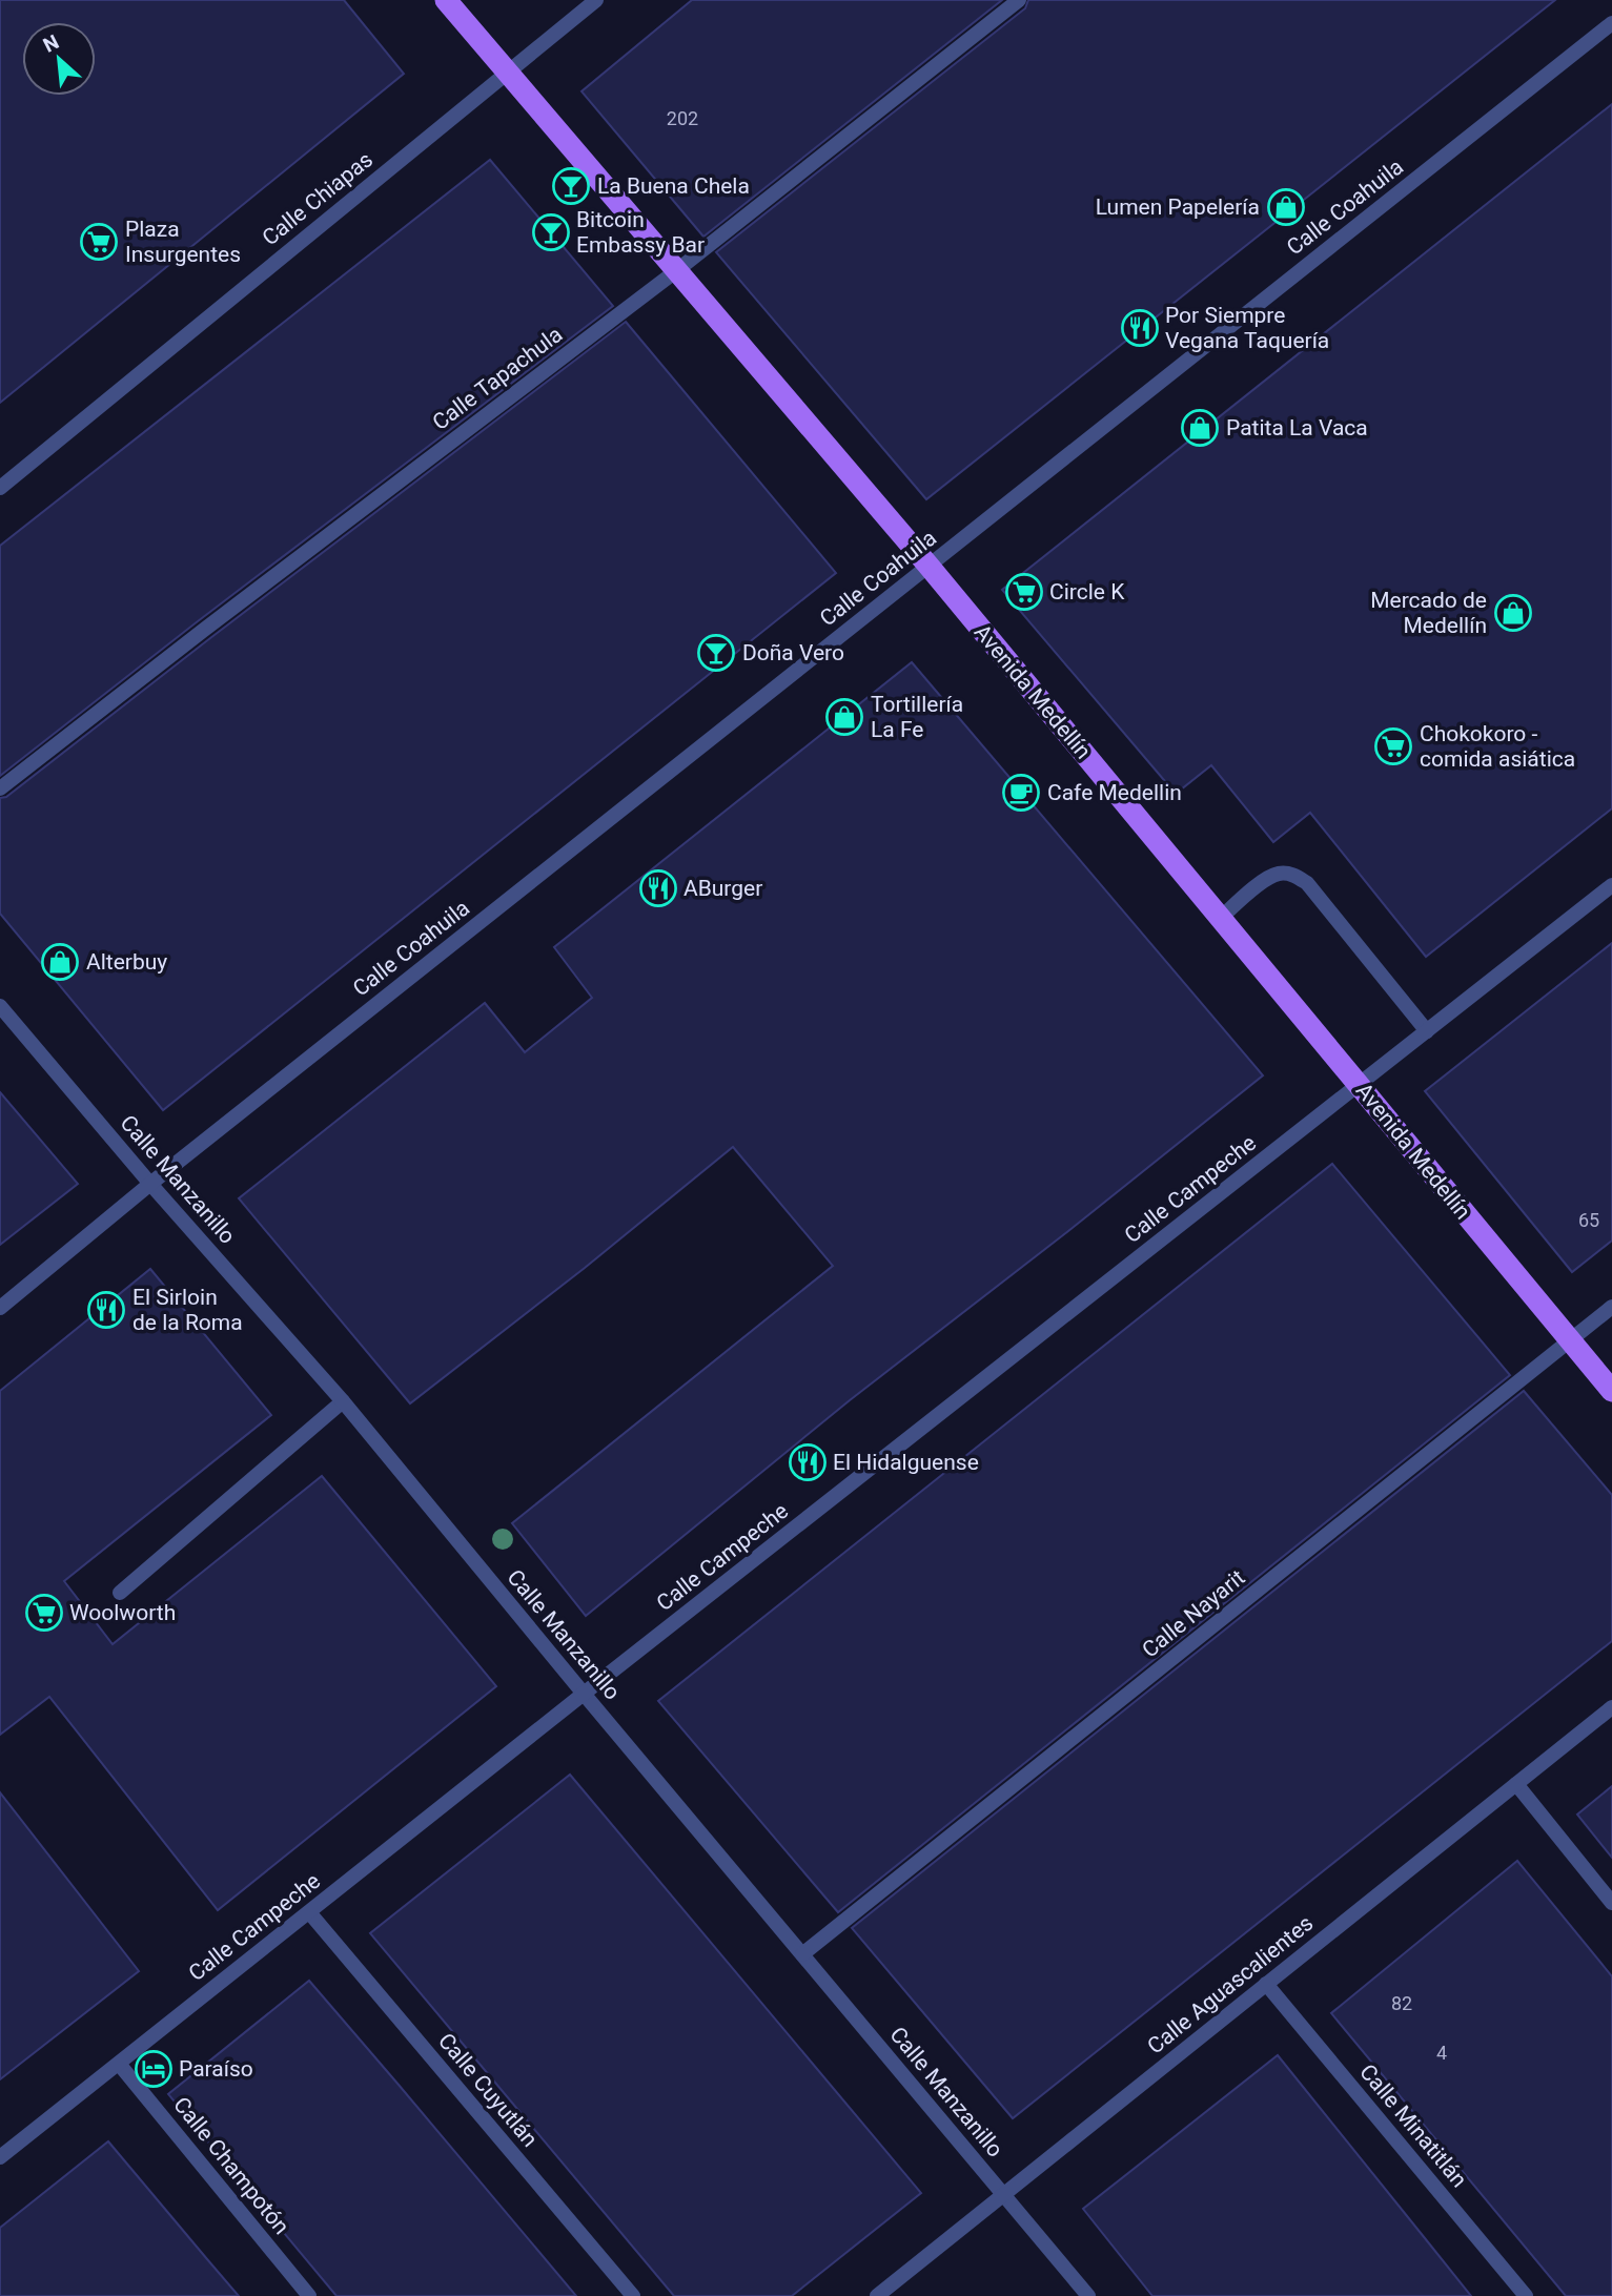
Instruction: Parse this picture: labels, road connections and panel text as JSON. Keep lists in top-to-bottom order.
{
  "streets": {
    "main road": ["Avenida Medellín"],
    "street": [
      "Calle Chiapas",
      "Calle Coahuila",
      "Calle Tapachula",
      "Calle Manzanillo",
      "Calle Campeche",
      "Calle Nayarit",
      "Calle Aguascalientes",
      "Calle Cuyutlán",
      "Calle Minatitlán",
      "Calle Champotón"
    ]
  },
  "crossings": [
    ["Calle Chiapas", "Avenida Medellín"],
    ["Calle Coahuila", "Avenida Medellín"],
    ["Calle Coahuila", "Calle Manzanillo"],
    ["Calle Tapachula", "Avenida Medellín"],
    ["Avenida Medellín", "Calle Campeche"],
    ["Avenida Medellín", "Calle Nayarit"],
    ["Calle Manzanillo", "Calle Campeche"],
    ["Calle Manzanillo", "Calle Nayarit"],
    ["Calle Manzanillo", "Calle Aguascalientes"],
    ["Calle Campeche", "Calle Cuyutlán"],
    ["Calle Campeche", "Calle Champotón"],
    ["Calle Aguascalientes", "Calle Minatitlán"]
  ],
  "places": {
    "bar": ["La Buena Chela", "Bitcoin Embassy Bar", "Doña Vero"],
    "shop": [
      "Lumen Papelería",
      "Patita La Vaca",
      "Mercado de Medellín",
      "Tortillería La Fe",
      "Alterbuy"
    ],
    "supermarket": [
      "Plaza Insurgentes",
      "Circle K",
      "Chokokoro - comida asiática",
      "Woolworth"
    ],
    "restaurant": [
      "Por Siempre Vegana Taquería",
      "ABurger",
      "El Sirloin de la Roma",
      "El Hidalguense"
    ],
    "cafe": ["Cafe Medellin"],
    "hotel": ["Paraíso"]
  },
  "house_numbers": [
    "202",
    "65",
    "82",
    "4"
  ],
  "north": "top left"
}
